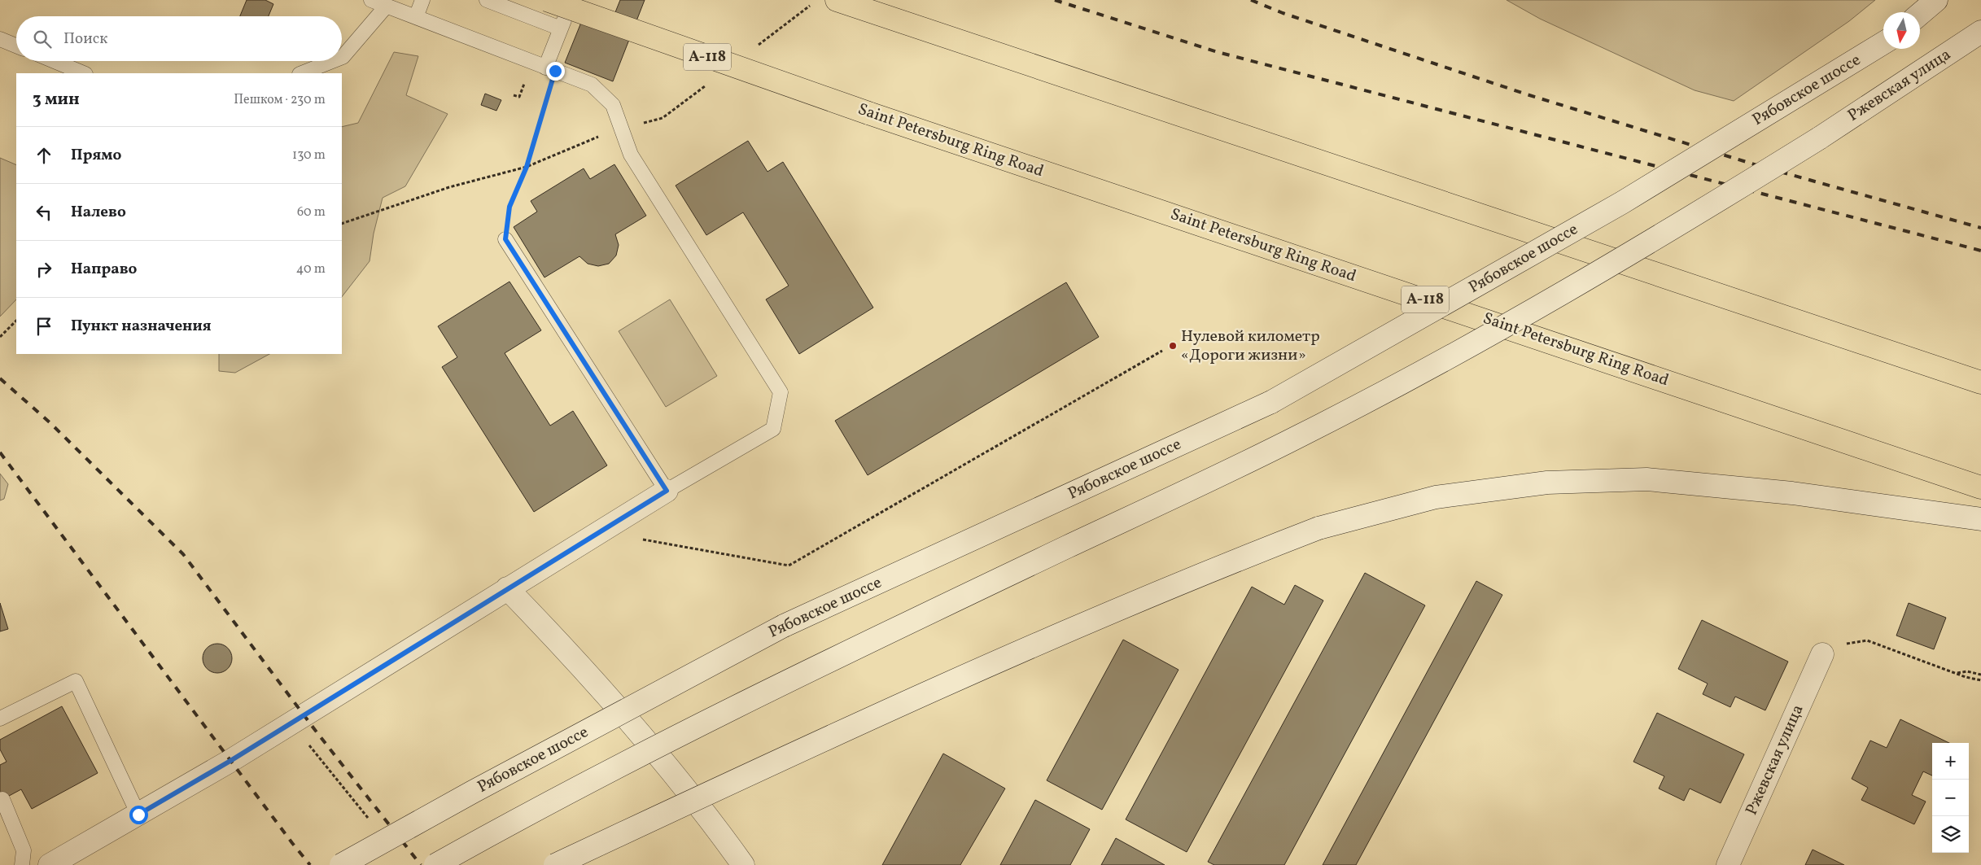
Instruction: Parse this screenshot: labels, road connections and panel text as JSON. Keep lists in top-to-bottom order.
{
  "streets": {
    "highway": ["А-118", "Saint Petersburg Ring Road"],
    "main road": ["Ржевская улица", "Рябовское шоссе"]
  },
  "places": ["Нулевой километр «Дороги жизни»"],
  "north": "bottom",
  "page": {
    "search": "Поиск",
    "heading": ["3 мин", "Пешком · 230 m"],
    "list": [
      ["Прямо", "130 m"],
      ["Налево", "60 m"],
      ["Направо", "40 m"],
      "Пункт назначения"
    ],
    "map_buttons": ["+", "−"]
  }
}
